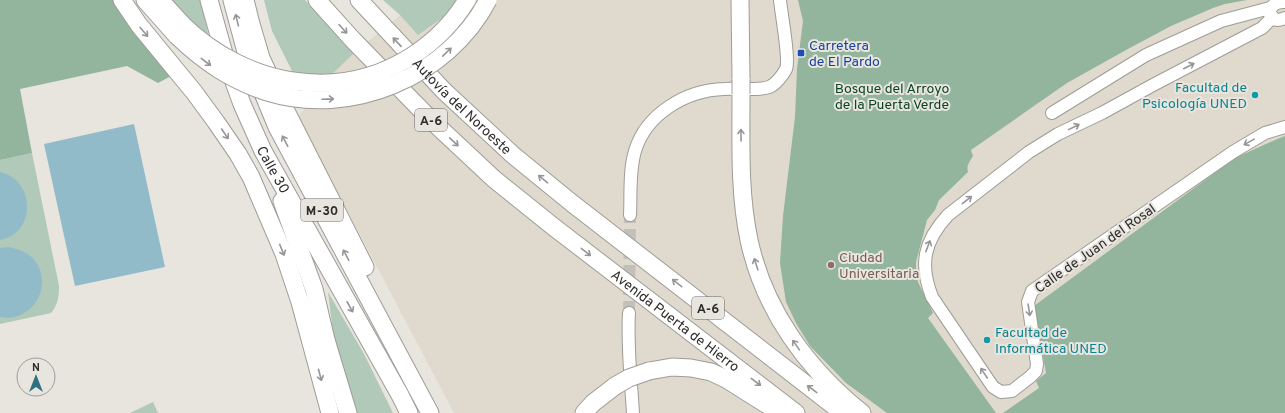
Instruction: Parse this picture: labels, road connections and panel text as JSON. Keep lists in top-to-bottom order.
{
  "streets": {
    "highway": [
      "Autovía del Noroeste",
      "A-6",
      "Calle 30",
      "M-30",
      "Avenida Puerta de Hierro"
    ],
    "street": ["Calle de Juan del Rosal"]
  },
  "crossings": [
    ["Autovía del Noroeste", "Avenida Puerta de Hierro"]
  ],
  "parks": ["Bosque del Arroyo de la Puerta Verde"],
  "places": {
    "transit": ["Carretera de El Pardo"],
    "other": ["Facultad de Psicología UNED", "Ciudad Universitaria", "Facultad de Informática UNED"]
  },
  "north": "top"
}
